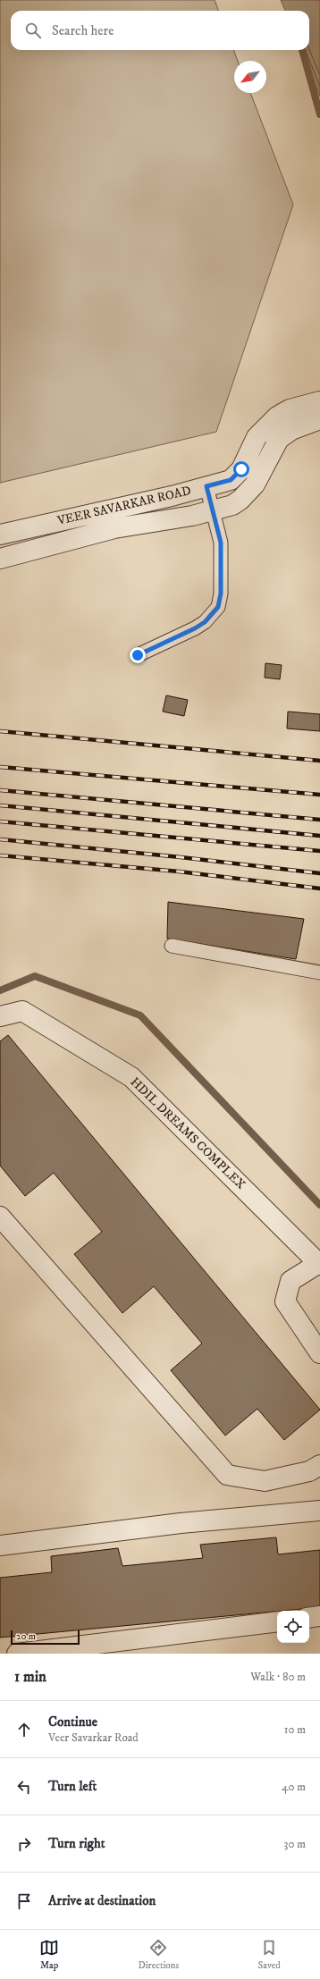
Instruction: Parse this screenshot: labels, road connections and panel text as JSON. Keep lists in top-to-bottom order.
{
  "streets": {
    "street": ["VEER SAVARKAR ROAD", "HDIL DREAMS COMPLEX"]
  },
  "scale_bar": "20 m",
  "north": "bottom left",
  "page": {
    "search": "Search here",
    "scale": "20 m",
    "heading": ["1 min", "Walk · 80 m"],
    "list": [
      ["Continue", "Veer Savarkar Road", "10 m"],
      ["Turn left", "40 m"],
      ["Turn right", "30 m"],
      "Arrive at destination"
    ],
    "nav": ["Map", "Directions", "Saved"]
  }
}
